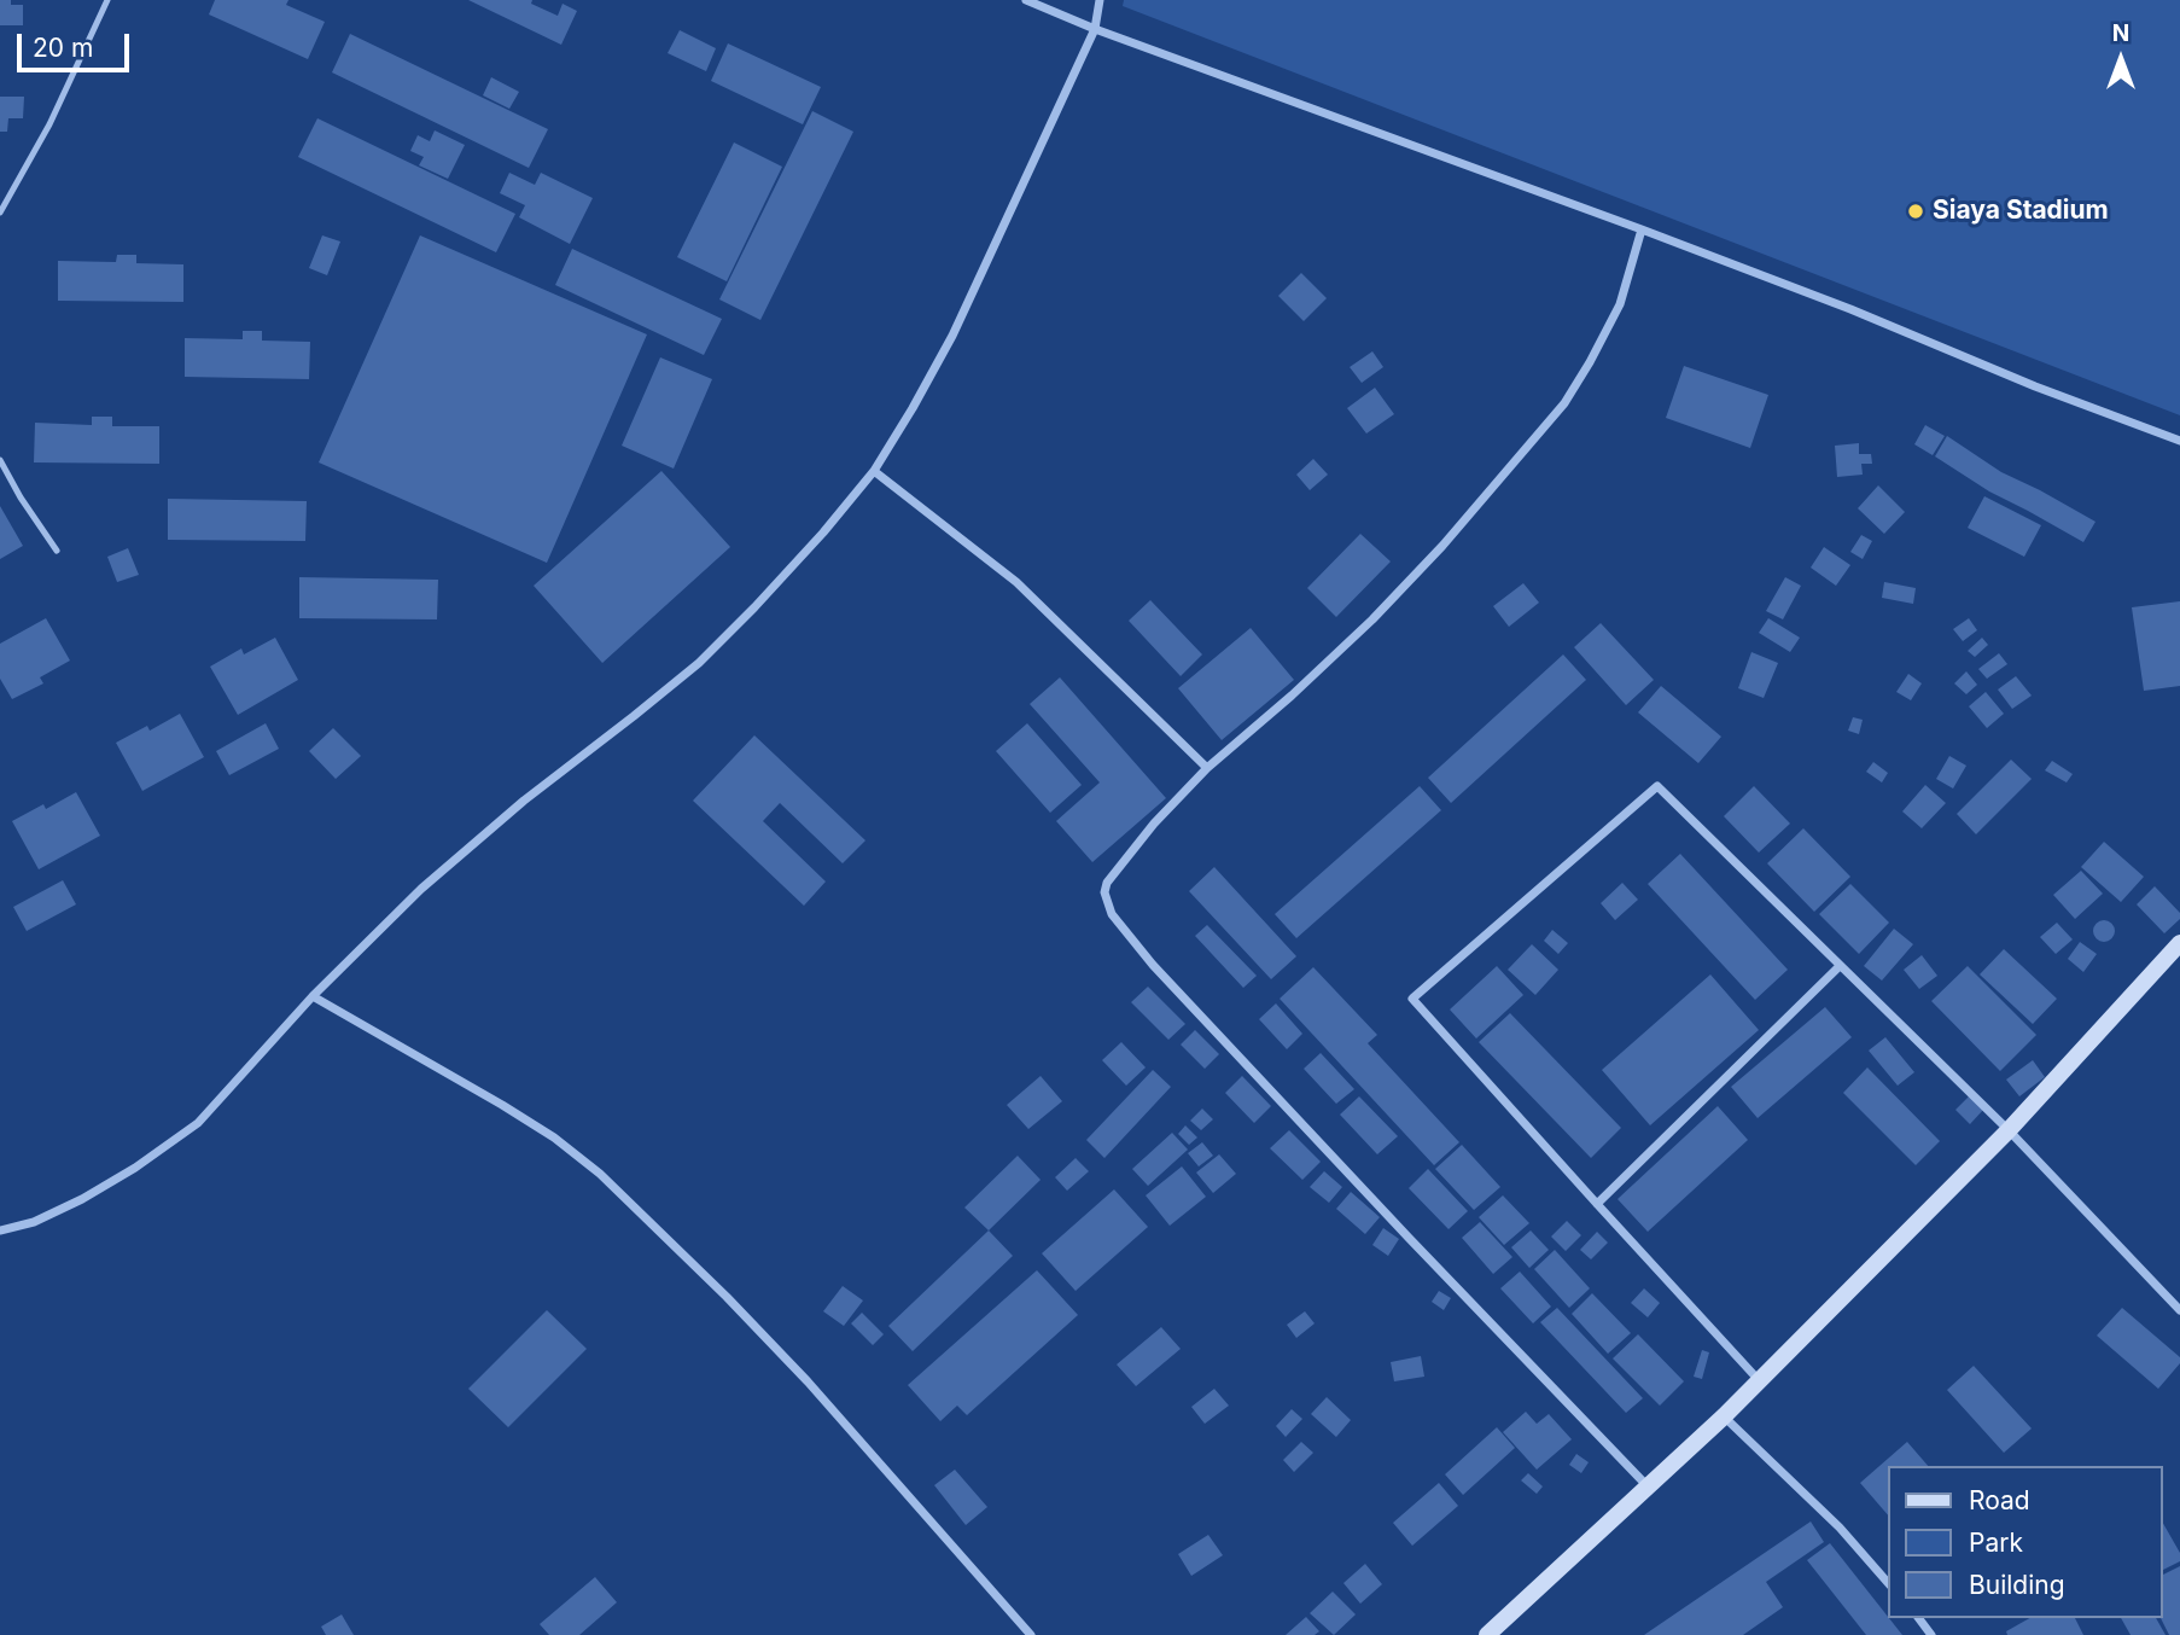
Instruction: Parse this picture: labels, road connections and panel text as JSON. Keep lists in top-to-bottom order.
{
  "places": ["Siaya Stadium"],
  "legend": ["Road", "Park", "Building"],
  "scale_bar": "20 m",
  "north": "top"
}
